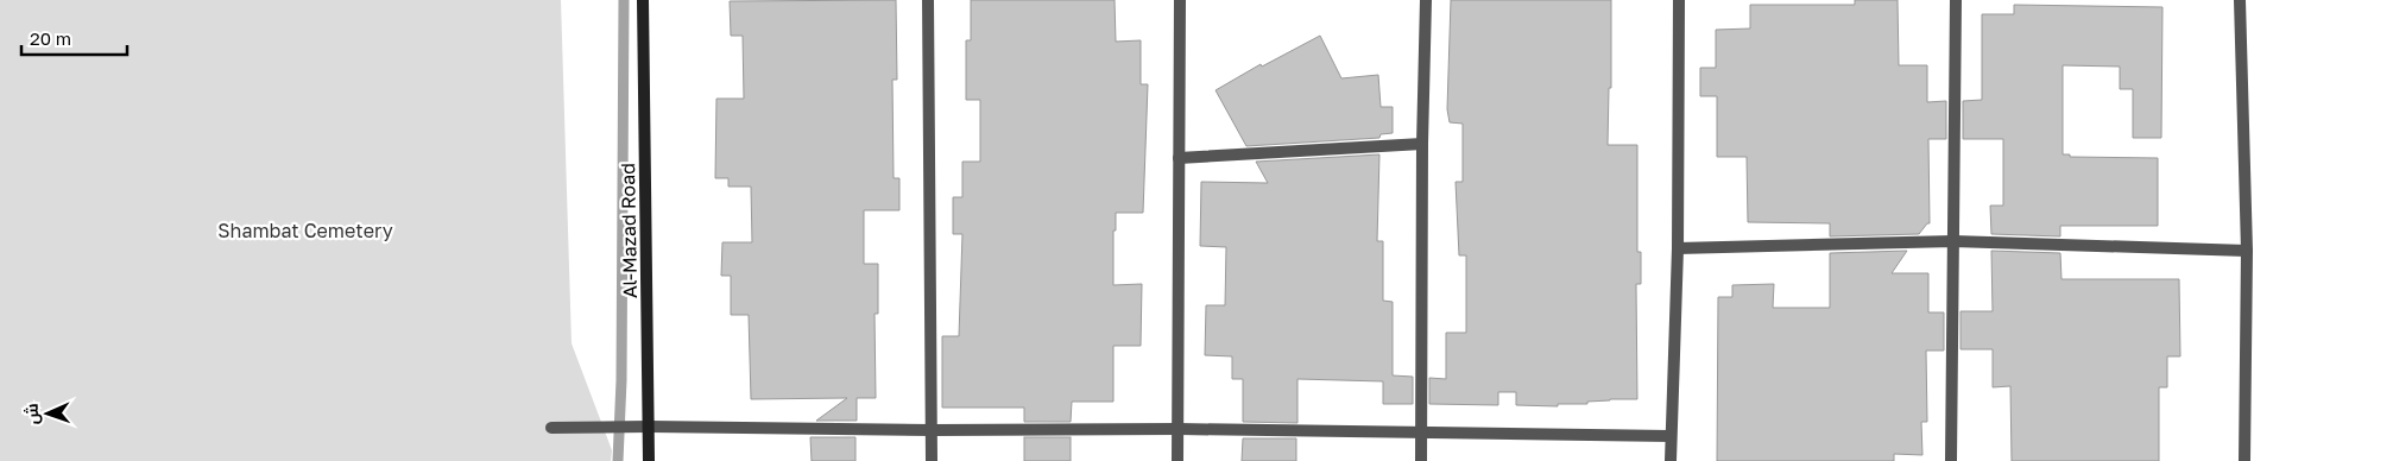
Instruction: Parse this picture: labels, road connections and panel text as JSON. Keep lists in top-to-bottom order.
{
  "streets": {
    "street": ["Al-Mazad Road"]
  },
  "parks": ["Shambat Cemetery"],
  "scale_bar": "20 m",
  "north": "left"
}
